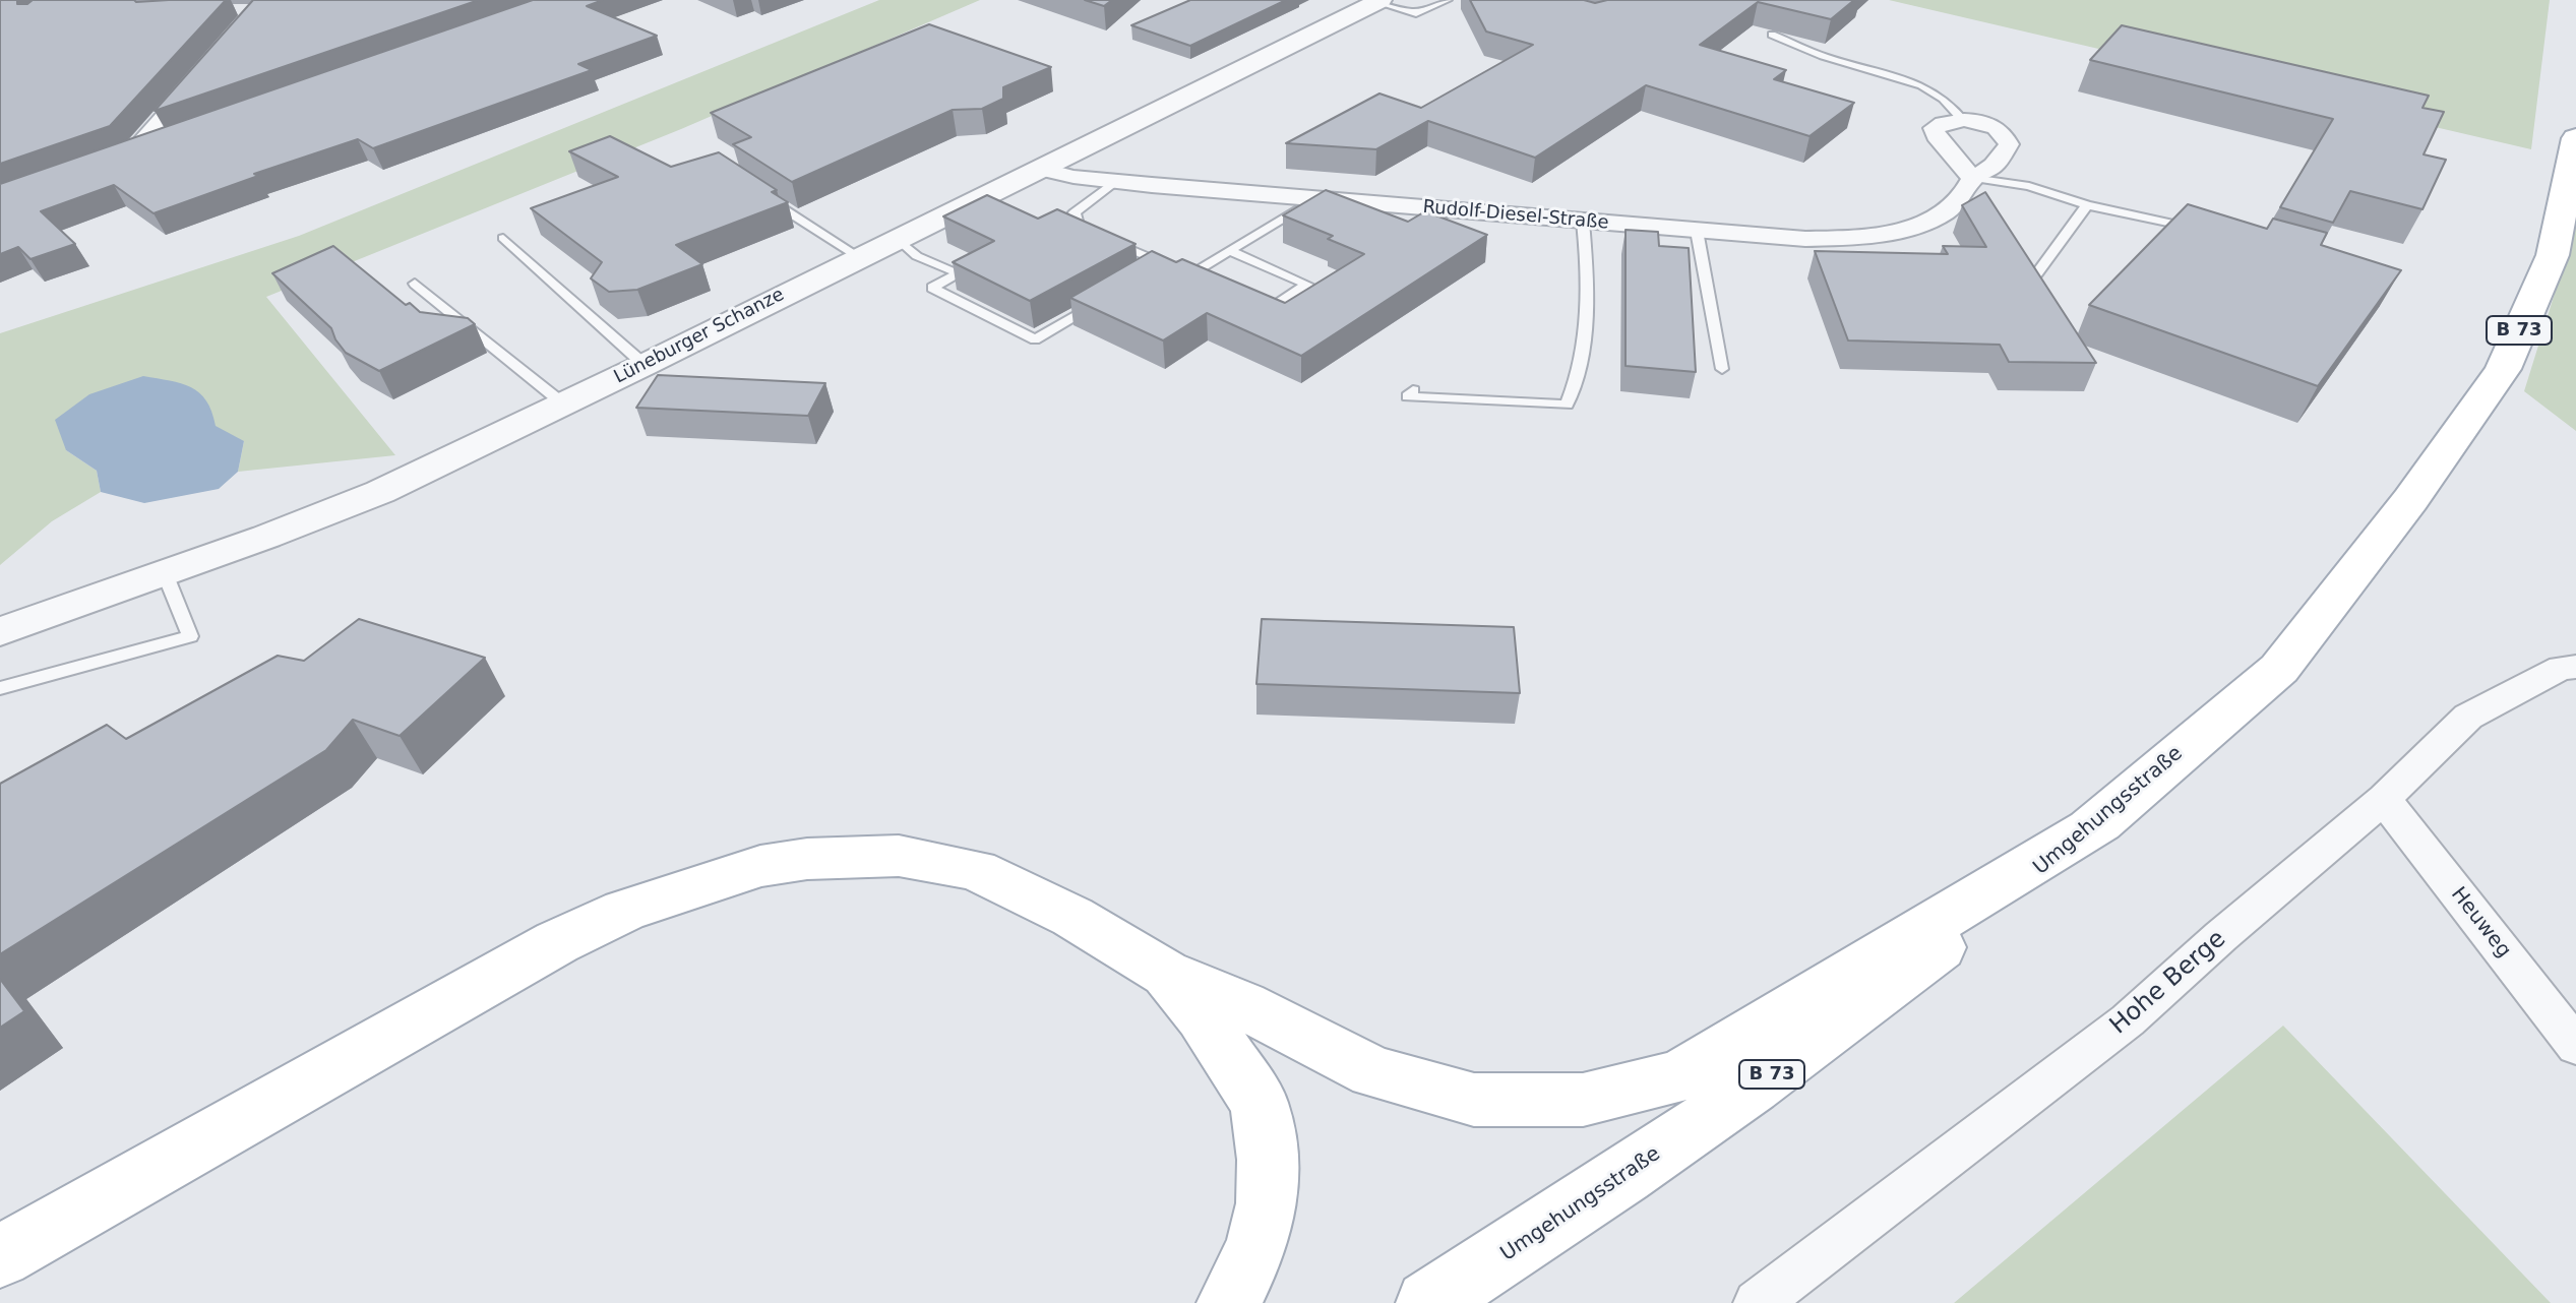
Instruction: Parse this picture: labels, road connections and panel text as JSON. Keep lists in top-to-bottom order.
{
  "streets": {
    "main road": ["B 73", "Umgehungsstraße"],
    "street": [
      "Rudolf-Diesel-Straße",
      "Lüneburger Schanze",
      "Heuweg",
      "Hohe Berge"
    ]
  },
  "crossings": [
    ["Rudolf-Diesel-Straße", "Lüneburger Schanze"],
    ["Heuweg", "Hohe Berge"]
  ]
}
